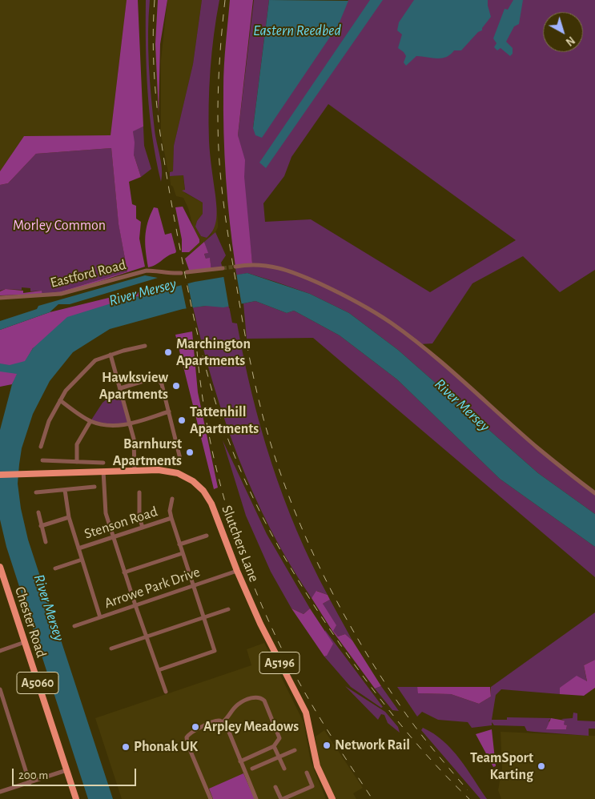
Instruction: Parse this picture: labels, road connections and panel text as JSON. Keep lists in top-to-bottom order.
{
  "streets": {
    "highway": [
      "Slutchers Lane",
      "Chester Road",
      "A5196",
      "A5060"
    ],
    "street": ["Eastford Road", "Stenson Road", "Arrowe Park Drive"]
  },
  "crossings": [
    ["Slutchers Lane", "Arrowe Park Drive"]
  ],
  "water": ["Eastern Reedbed", "River Mersey"],
  "parks": ["Morley Common"],
  "places": [
    "Marchington Apartments",
    "Hawksview Apartments",
    "Tattenhill Apartments",
    "Barnhurst Apartments",
    "Arpley Meadows",
    "Network Rail",
    "Phonak UK",
    "TeamSport Karting"
  ],
  "scale_bar": "200 m",
  "north": "bottom right"
}
